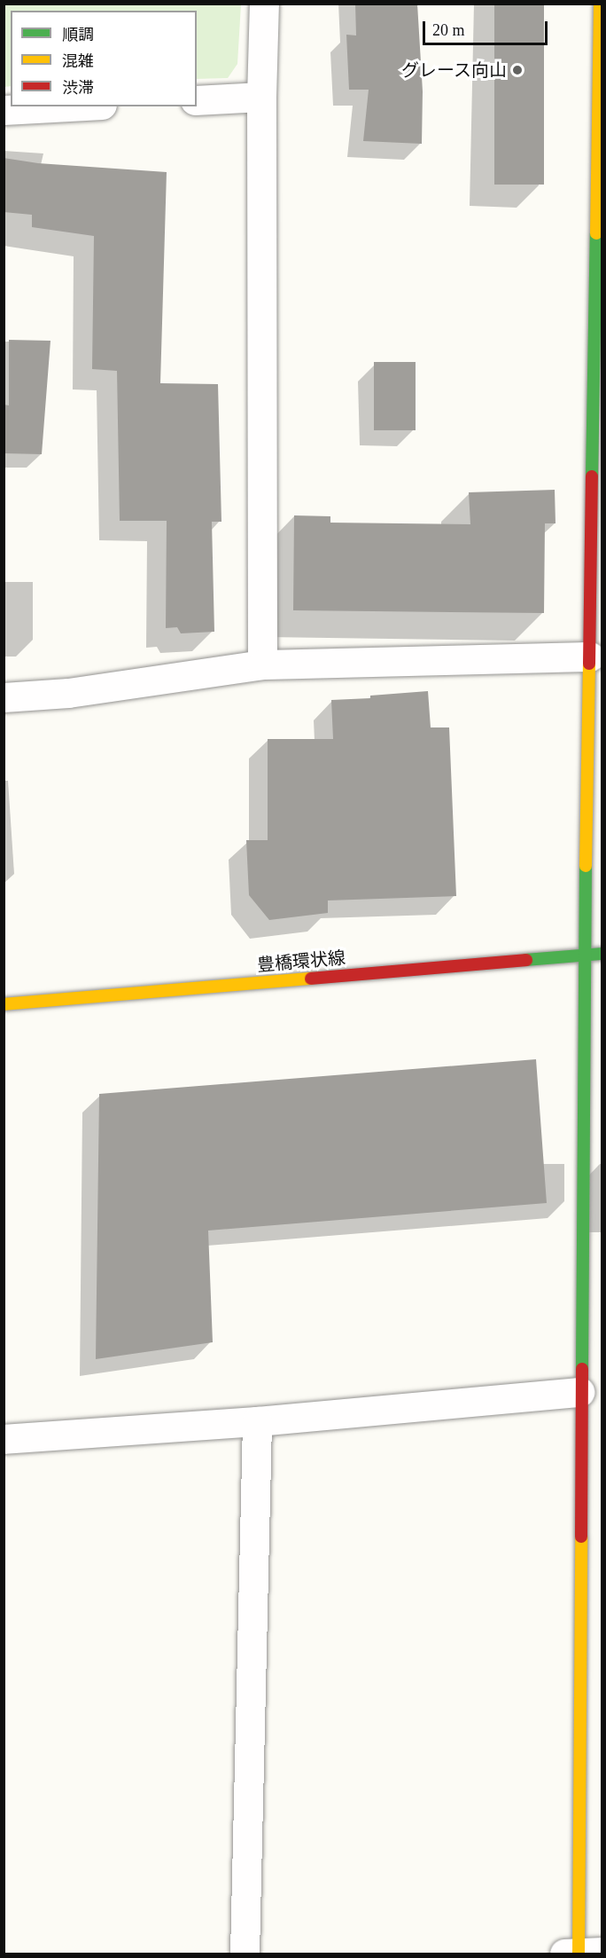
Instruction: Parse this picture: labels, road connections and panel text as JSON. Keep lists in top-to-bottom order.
{
  "streets": {
    "street": ["豊橋環状線"]
  },
  "places": ["グレース向山"],
  "legend": ["順調", "混雑", "渋滞"],
  "scale_bar": "20 m"
}
